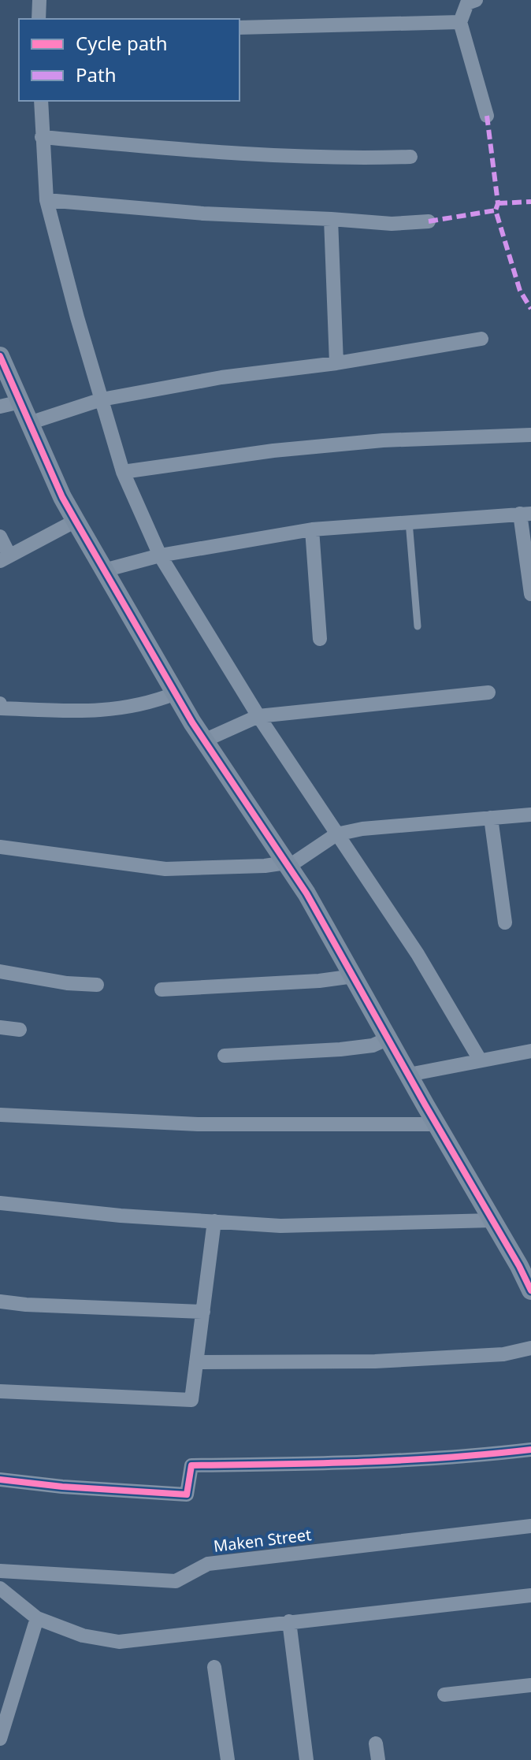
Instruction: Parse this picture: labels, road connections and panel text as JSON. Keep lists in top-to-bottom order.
{
  "streets": {
    "street": ["Maken Street"]
  },
  "legend": ["Cycle path", "Path"]
}
